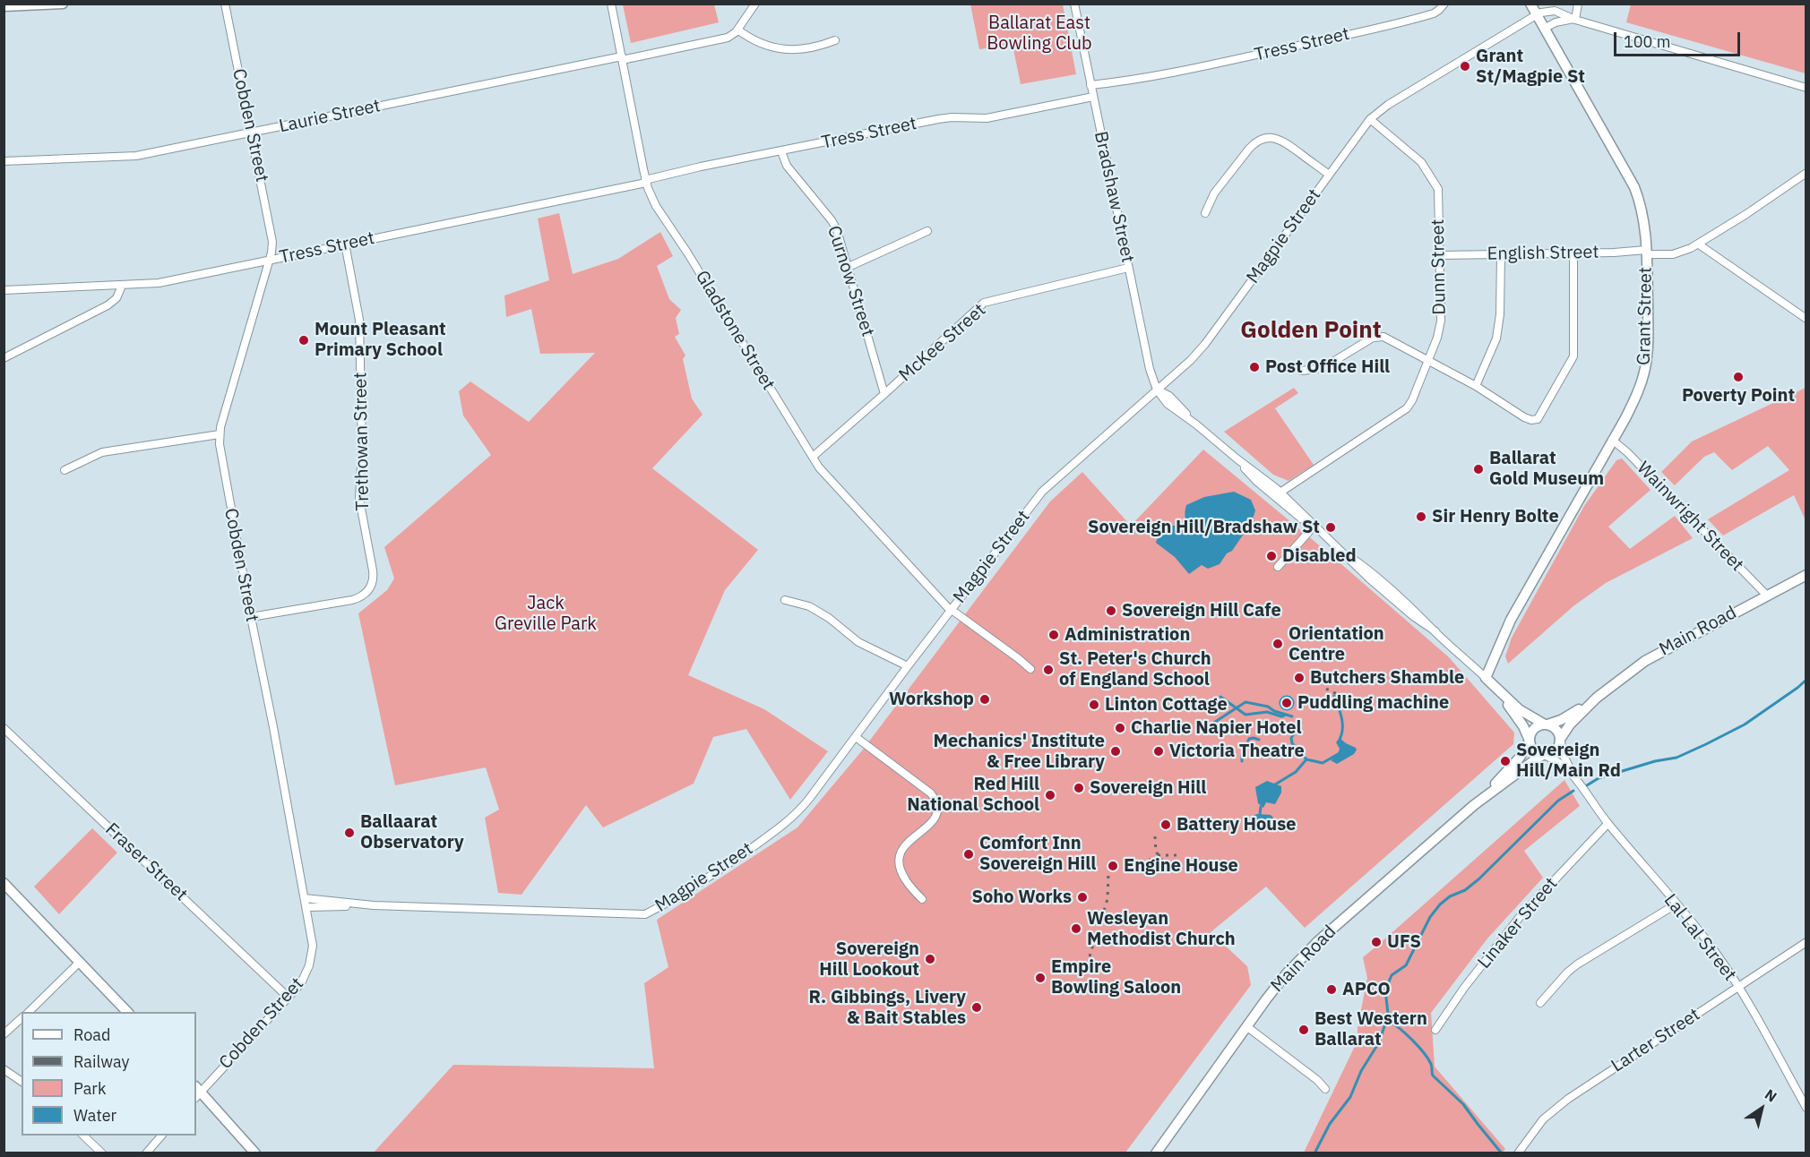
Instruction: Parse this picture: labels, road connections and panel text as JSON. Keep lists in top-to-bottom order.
{
  "streets": {
    "main road": ["Grant Street", "Main Road"],
    "street": [
      "Tress Street",
      "Laurie Street",
      "Cobden Street",
      "Bradshaw Street",
      "Magpie Street",
      "English Street",
      "Dunn Street",
      "Curnow Street",
      "Gladstone Street",
      "McKee Street",
      "Trethowan Street",
      "Wainwright Street",
      "Fraser Street",
      "Linaker Street",
      "Lal Lal Street",
      "Larter Street"
    ]
  },
  "crossings": [
    ["Tress Street", "Cobden Street"],
    ["Tress Street", "Bradshaw Street"],
    ["Tress Street", "Curnow Street"],
    ["Tress Street", "Gladstone Street"],
    ["Tress Street", "Trethowan Street"],
    ["Laurie Street", "Cobden Street"],
    ["Laurie Street", "Gladstone Street"],
    ["Cobden Street", "Magpie Street"],
    ["Cobden Street", "Trethowan Street"],
    ["Cobden Street", "Fraser Street"],
    ["Bradshaw Street", "Magpie Street"],
    ["Bradshaw Street", "McKee Street"],
    ["Magpie Street", "Dunn Street"],
    ["Magpie Street", "Grant Street"],
    ["Magpie Street", "Gladstone Street"],
    ["English Street", "Dunn Street"],
    ["English Street", "Grant Street"],
    ["Curnow Street", "McKee Street"],
    ["Grant Street", "Wainwright Street"],
    ["Gladstone Street", "McKee Street"],
    ["Wainwright Street", "Main Road"],
    ["Main Road", "Lal Lal Street"],
    ["Linaker Street", "Lal Lal Street"],
    ["Lal Lal Street", "Larter Street"]
  ],
  "districts": ["Golden Point"],
  "parks": ["Ballarat East Bowling Club", "Jack Greville Park"],
  "places": [
    "Grant St/Magpie St",
    "Mount Pleasant Primary School",
    "Post Office Hill",
    "Poverty Point",
    "Ballarat Gold Museum",
    "Sir Henry Bolte",
    "Sovereign Hill/Bradshaw St",
    "Disabled",
    "Sovereign Hill Cafe",
    "Administration",
    "Orientation Centre",
    "St. Peter's Church of England School",
    "Butchers Shamble",
    "Workshop",
    "Puddling machine",
    "Linton Cottage",
    "Charlie Napier Hotel",
    "Mechanics' Institute & Free Library",
    "Victoria Theatre",
    "Sovereign Hill/Main Rd",
    "Sovereign Hill",
    "Red Hill National School",
    "Battery House",
    "Ballaarat Observatory",
    "Comfort Inn Sovereign Hill",
    "Engine House",
    "Soho Works",
    "Wesleyan Methodist Church",
    "UFS",
    "Sovereign Hill Lookout",
    "Empire Bowling Saloon",
    "APCO",
    "R. Gibbings, Livery & Bait Stables",
    "Best Western Ballarat"
  ],
  "legend": [
    "Road",
    "Railway",
    "Park",
    "Water"
  ],
  "scale_bar": "100 m",
  "north": "top right"
}
